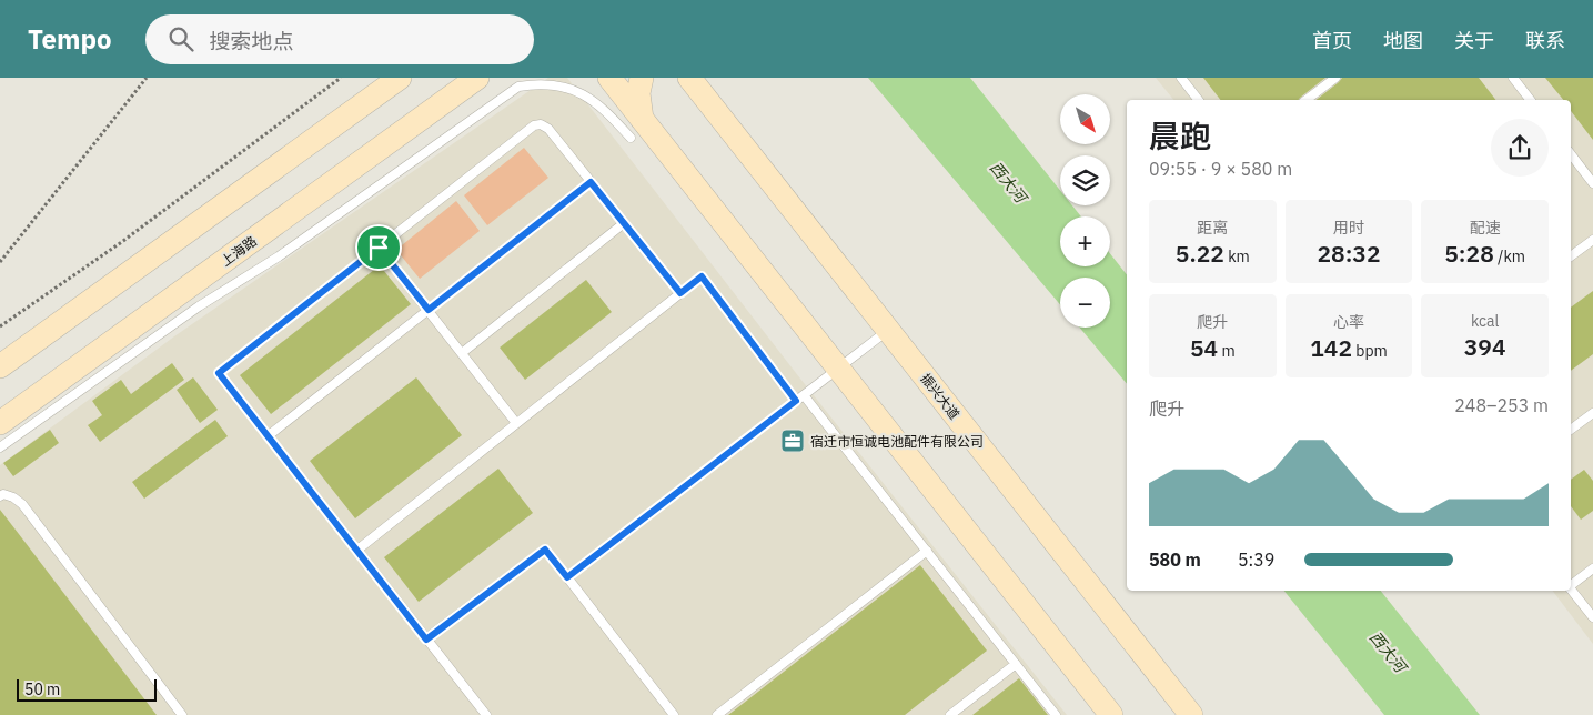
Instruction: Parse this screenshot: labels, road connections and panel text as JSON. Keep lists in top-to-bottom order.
{
  "streets": {
    "main road": ["上海路", "振兴大道"]
  },
  "water": ["西大河"],
  "places": {
    "office": ["宿迁市恒诚电池配件有限公司"]
  },
  "scale_bar": "50 m",
  "north": "bottom right",
  "page": {
    "header": "Tempo",
    "search": "搜索地点",
    "nav": [
      "首页",
      "地图",
      "关于",
      "联系"
    ],
    "map_buttons": ["+", "−"],
    "heading": ["晨跑", "09:55 · 9 × 580 m"],
    "stats": [
      ["距离", "5.22 km"],
      ["用时", "28:32"],
      ["配速", "5:28 /km"],
      ["爬升", "54 m"],
      ["心率", "142 bpm"],
      ["kcal", "394"]
    ],
    "chart": ["爬升", "248–253 m"],
    "list": [
      {
        "name": "580 m",
        "note": "5:39"
      }
    ],
    "scale": "50 m"
  }
}
